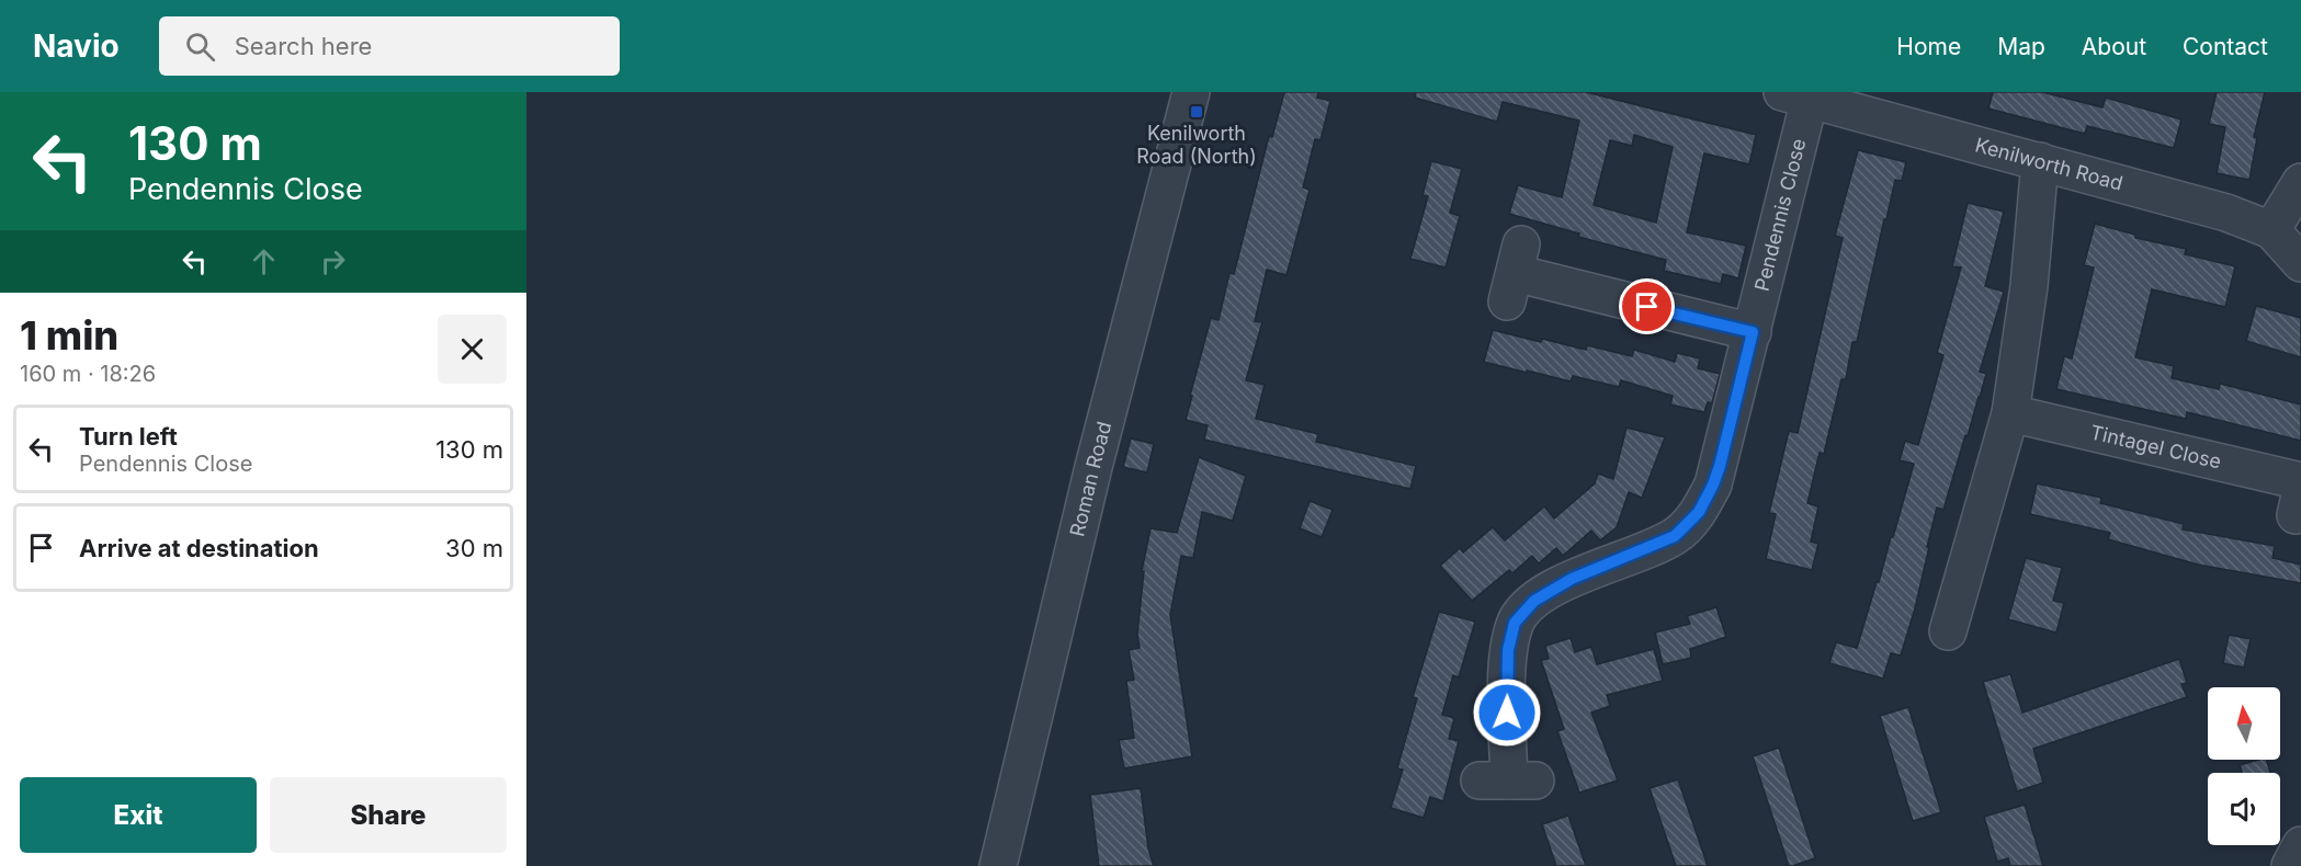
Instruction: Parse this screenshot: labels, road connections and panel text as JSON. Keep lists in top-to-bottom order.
{
  "streets": {
    "street": [
      "Kenilworth Road",
      "Pendennis Close",
      "Tintagel Close",
      "Roman Road"
    ]
  },
  "crossings": [
    ["Kenilworth Road", "Pendennis Close"]
  ],
  "places": {
    "transit": ["Kenilworth Road (North)"]
  },
  "north": "top",
  "page": {
    "header": "Navio",
    "search": "Search here",
    "nav": [
      "Home",
      "Map",
      "About",
      "Contact"
    ],
    "turn": ["130 m", "Pendennis Close"],
    "heading": ["1 min", "160 m · 18:26"],
    "list": [
      {
        "name": "Turn left",
        "note": "Pendennis Close",
        "value": "130 m"
      },
      {
        "name": "Arrive at destination",
        "value": "30 m"
      }
    ],
    "buttons": ["Exit", "Share"]
  }
}
